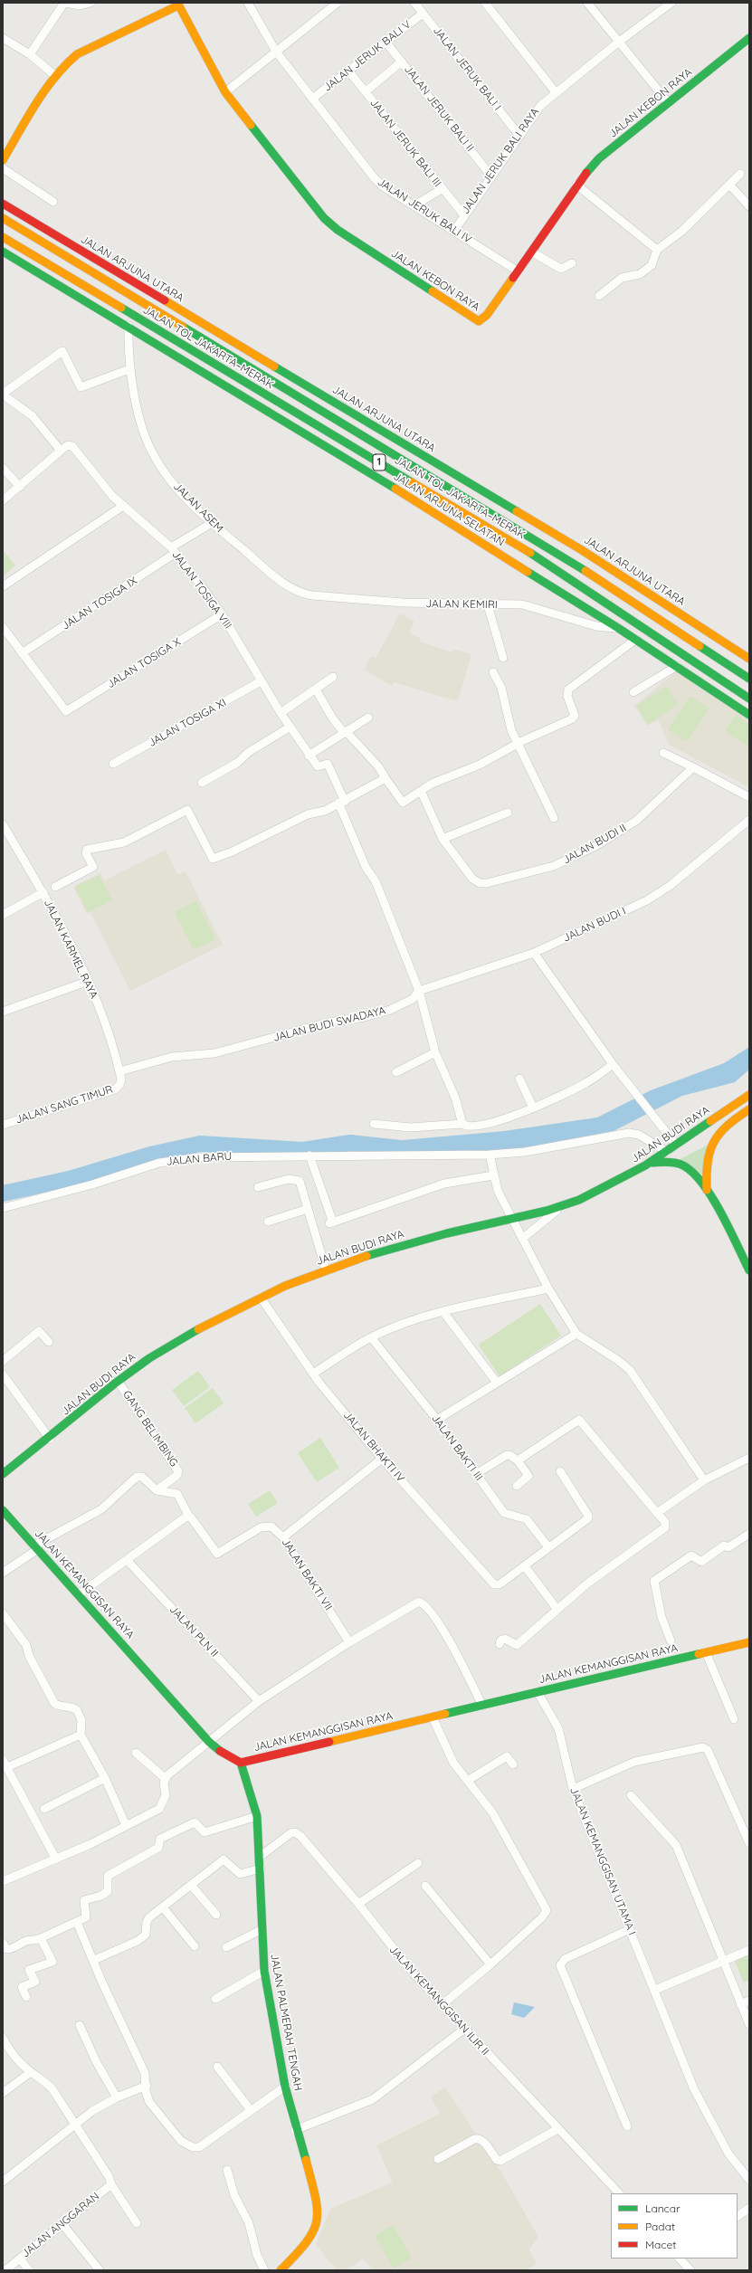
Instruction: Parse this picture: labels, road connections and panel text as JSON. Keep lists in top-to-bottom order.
{
  "streets": {
    "main road": [
      "JALAN KEBON RAYA",
      "JALAN ARJUNA UTARA",
      "JALAN TOL JAKARTA–MERAK",
      "1",
      "JALAN ARJUNA SELATAN",
      "JALAN BUDI RAYA",
      "JALAN KEMANGGISAN RAYA",
      "JALAN PALMERAH TENGAH"
    ],
    "street": [
      "JALAN JERUK BALI V",
      "JALAN JERUK BALI I",
      "JALAN JERUK BALI II",
      "JALAN JERUK BALI III",
      "JALAN JERUK BALI RAYA",
      "JALAN JERUK BALI IV",
      "JALAN ASEM",
      "JALAN TOSIGA VIII",
      "JALAN TOSIGA IX",
      "JALAN KEMIRI",
      "JALAN TOSIGA X",
      "JALAN TOSIGA XI",
      "JALAN BUDI II",
      "JALAN BUDI I",
      "JALAN KARMEL RAYA",
      "JALAN BUDI SWADAYA",
      "JALAN SANG TIMUR",
      "JALAN BARU",
      "GANG BELIMBING",
      "JALAN BHAKTI IV",
      "JALAN BAKTI III",
      "JALAN BAKTI VII",
      "JALAN PLN II",
      "JALAN KEMANGGISAN UTAMA I",
      "JALAN KEMANGGISAN ILIR II",
      "JALAN ANGGARAN"
    ]
  },
  "crossings": [
    ["JALAN JERUK BALI V", "JALAN JERUK BALI I"],
    ["JALAN JERUK BALI V", "JALAN JERUK BALI II"],
    ["JALAN JERUK BALI V", "JALAN JERUK BALI III"],
    ["JALAN JERUK BALI V", "JALAN JERUK BALI IV"],
    ["JALAN JERUK BALI I", "JALAN JERUK BALI RAYA"],
    ["JALAN KEBON RAYA", "JALAN JERUK BALI IV"],
    ["JALAN JERUK BALI II", "JALAN JERUK BALI RAYA"],
    ["JALAN JERUK BALI III", "JALAN JERUK BALI RAYA"],
    ["JALAN JERUK BALI RAYA", "JALAN JERUK BALI IV"],
    ["JALAN ASEM", "JALAN ARJUNA SELATAN"],
    ["JALAN ASEM", "JALAN TOSIGA IX"],
    ["JALAN ASEM", "JALAN KEMIRI"],
    ["JALAN ARJUNA SELATAN", "JALAN KEMIRI"],
    ["JALAN TOSIGA VIII", "JALAN TOSIGA IX"],
    ["JALAN TOSIGA VIII", "JALAN TOSIGA X"],
    ["JALAN TOSIGA VIII", "JALAN TOSIGA XI"],
    ["JALAN TOSIGA IX", "JALAN TOSIGA X"],
    ["JALAN BUDI I", "JALAN BUDI SWADAYA"],
    ["JALAN KARMEL RAYA", "JALAN BUDI SWADAYA"],
    ["JALAN KARMEL RAYA", "JALAN SANG TIMUR"],
    ["JALAN BUDI RAYA", "JALAN BARU"],
    ["JALAN BUDI RAYA", "GANG BELIMBING"],
    ["JALAN BUDI RAYA", "JALAN BHAKTI IV"],
    ["JALAN KEMANGGISAN RAYA", "JALAN KEMANGGISAN UTAMA I"],
    ["JALAN KEMANGGISAN RAYA", "JALAN PALMERAH TENGAH"],
    ["JALAN KEMANGGISAN ILIR II", "JALAN PALMERAH TENGAH"]
  ],
  "legend": ["Lancar", "Padat", "Macet"]
}
